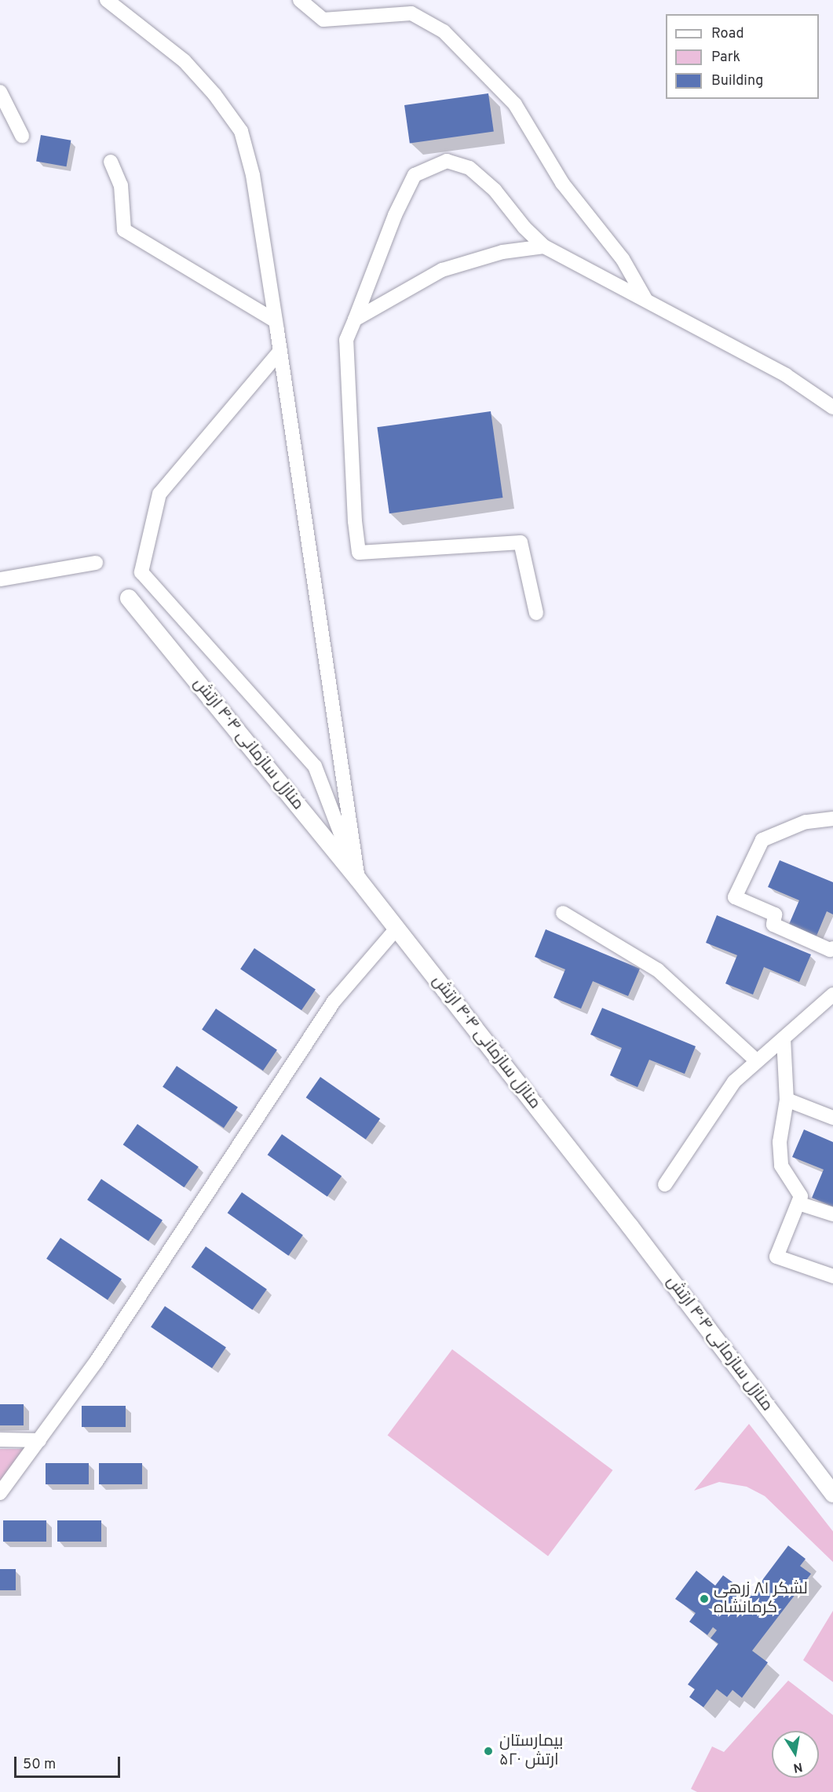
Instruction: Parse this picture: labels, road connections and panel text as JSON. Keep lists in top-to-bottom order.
{
  "streets": {
    "street": ["منازل سازمانی ۴۰۴ ارتش"]
  },
  "places": ["لشکر ۸۱ زرهی کرمانشاه", "بیمارستان ۵۲۰ ارتش"],
  "legend": ["Road", "Park", "Building"],
  "scale_bar": "50 m",
  "north": "bottom"
}
